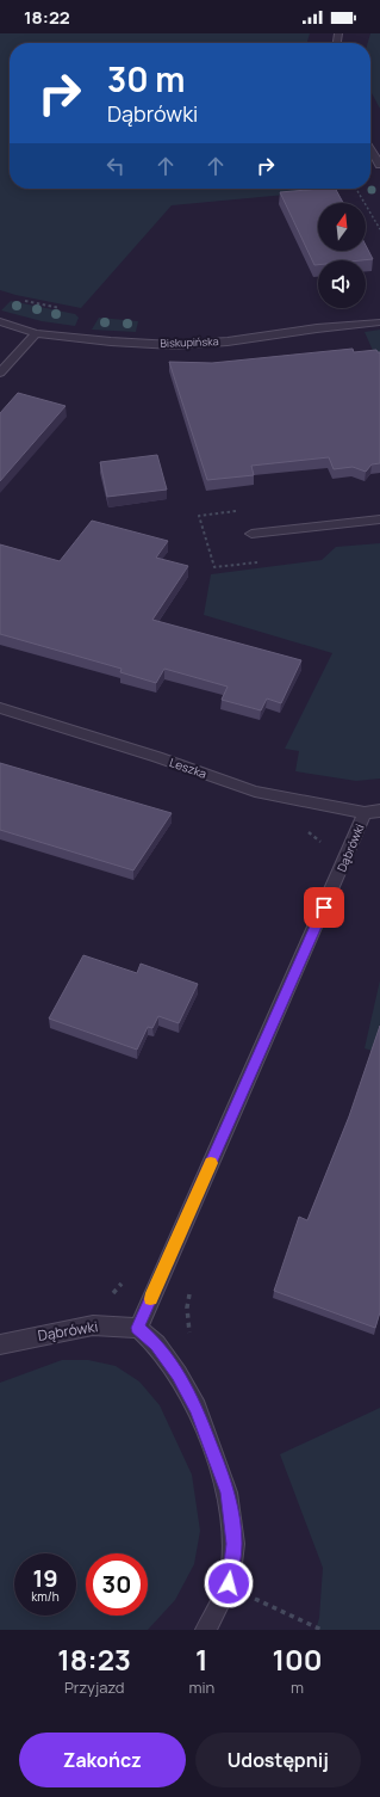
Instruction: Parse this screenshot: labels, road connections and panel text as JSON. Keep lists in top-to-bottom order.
{
  "streets": {
    "street": ["Biskupińska", "Leszka", "Dąbrówki"]
  },
  "crossings": [
    ["Leszka", "Dąbrówki"]
  ],
  "north": "top",
  "page": {
    "status": "18:22",
    "turn": ["30 m", "Dąbrówki"],
    "speed": "19 km/h",
    "limit": "30",
    "eta": [
      "18:23",
      "Przyjazd",
      "1",
      "min",
      "100",
      "m"
    ],
    "buttons": ["Zakończ", "Udostępnij"]
  }
}
